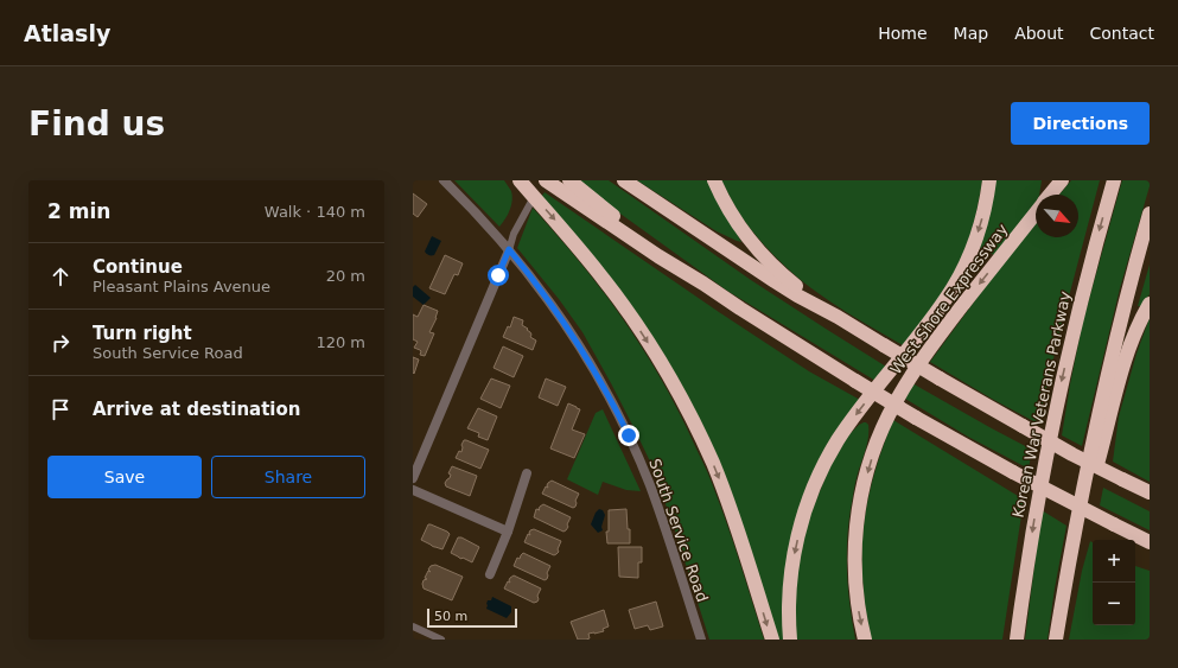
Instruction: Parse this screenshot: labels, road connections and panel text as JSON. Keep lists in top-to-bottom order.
{
  "streets": {
    "highway": ["West Shore Expressway", "Korean War Veterans Parkway"],
    "street": ["South Service Road"]
  },
  "scale_bar": "50 m",
  "north": "bottom right",
  "page": {
    "header": "Atlasly",
    "nav": [
      "Home",
      "Map",
      "About",
      "Contact"
    ],
    "buttons": [
      "Directions",
      ["Save", "Share"]
    ],
    "title": "Find us",
    "heading": ["2 min", "Walk · 140 m"],
    "list": [
      ["Continue", "Pleasant Plains Avenue", "20 m"],
      ["Turn right", "South Service Road", "120 m"],
      "Arrive at destination"
    ],
    "map_buttons": ["+", "−"],
    "scale": "50 m"
  }
}
